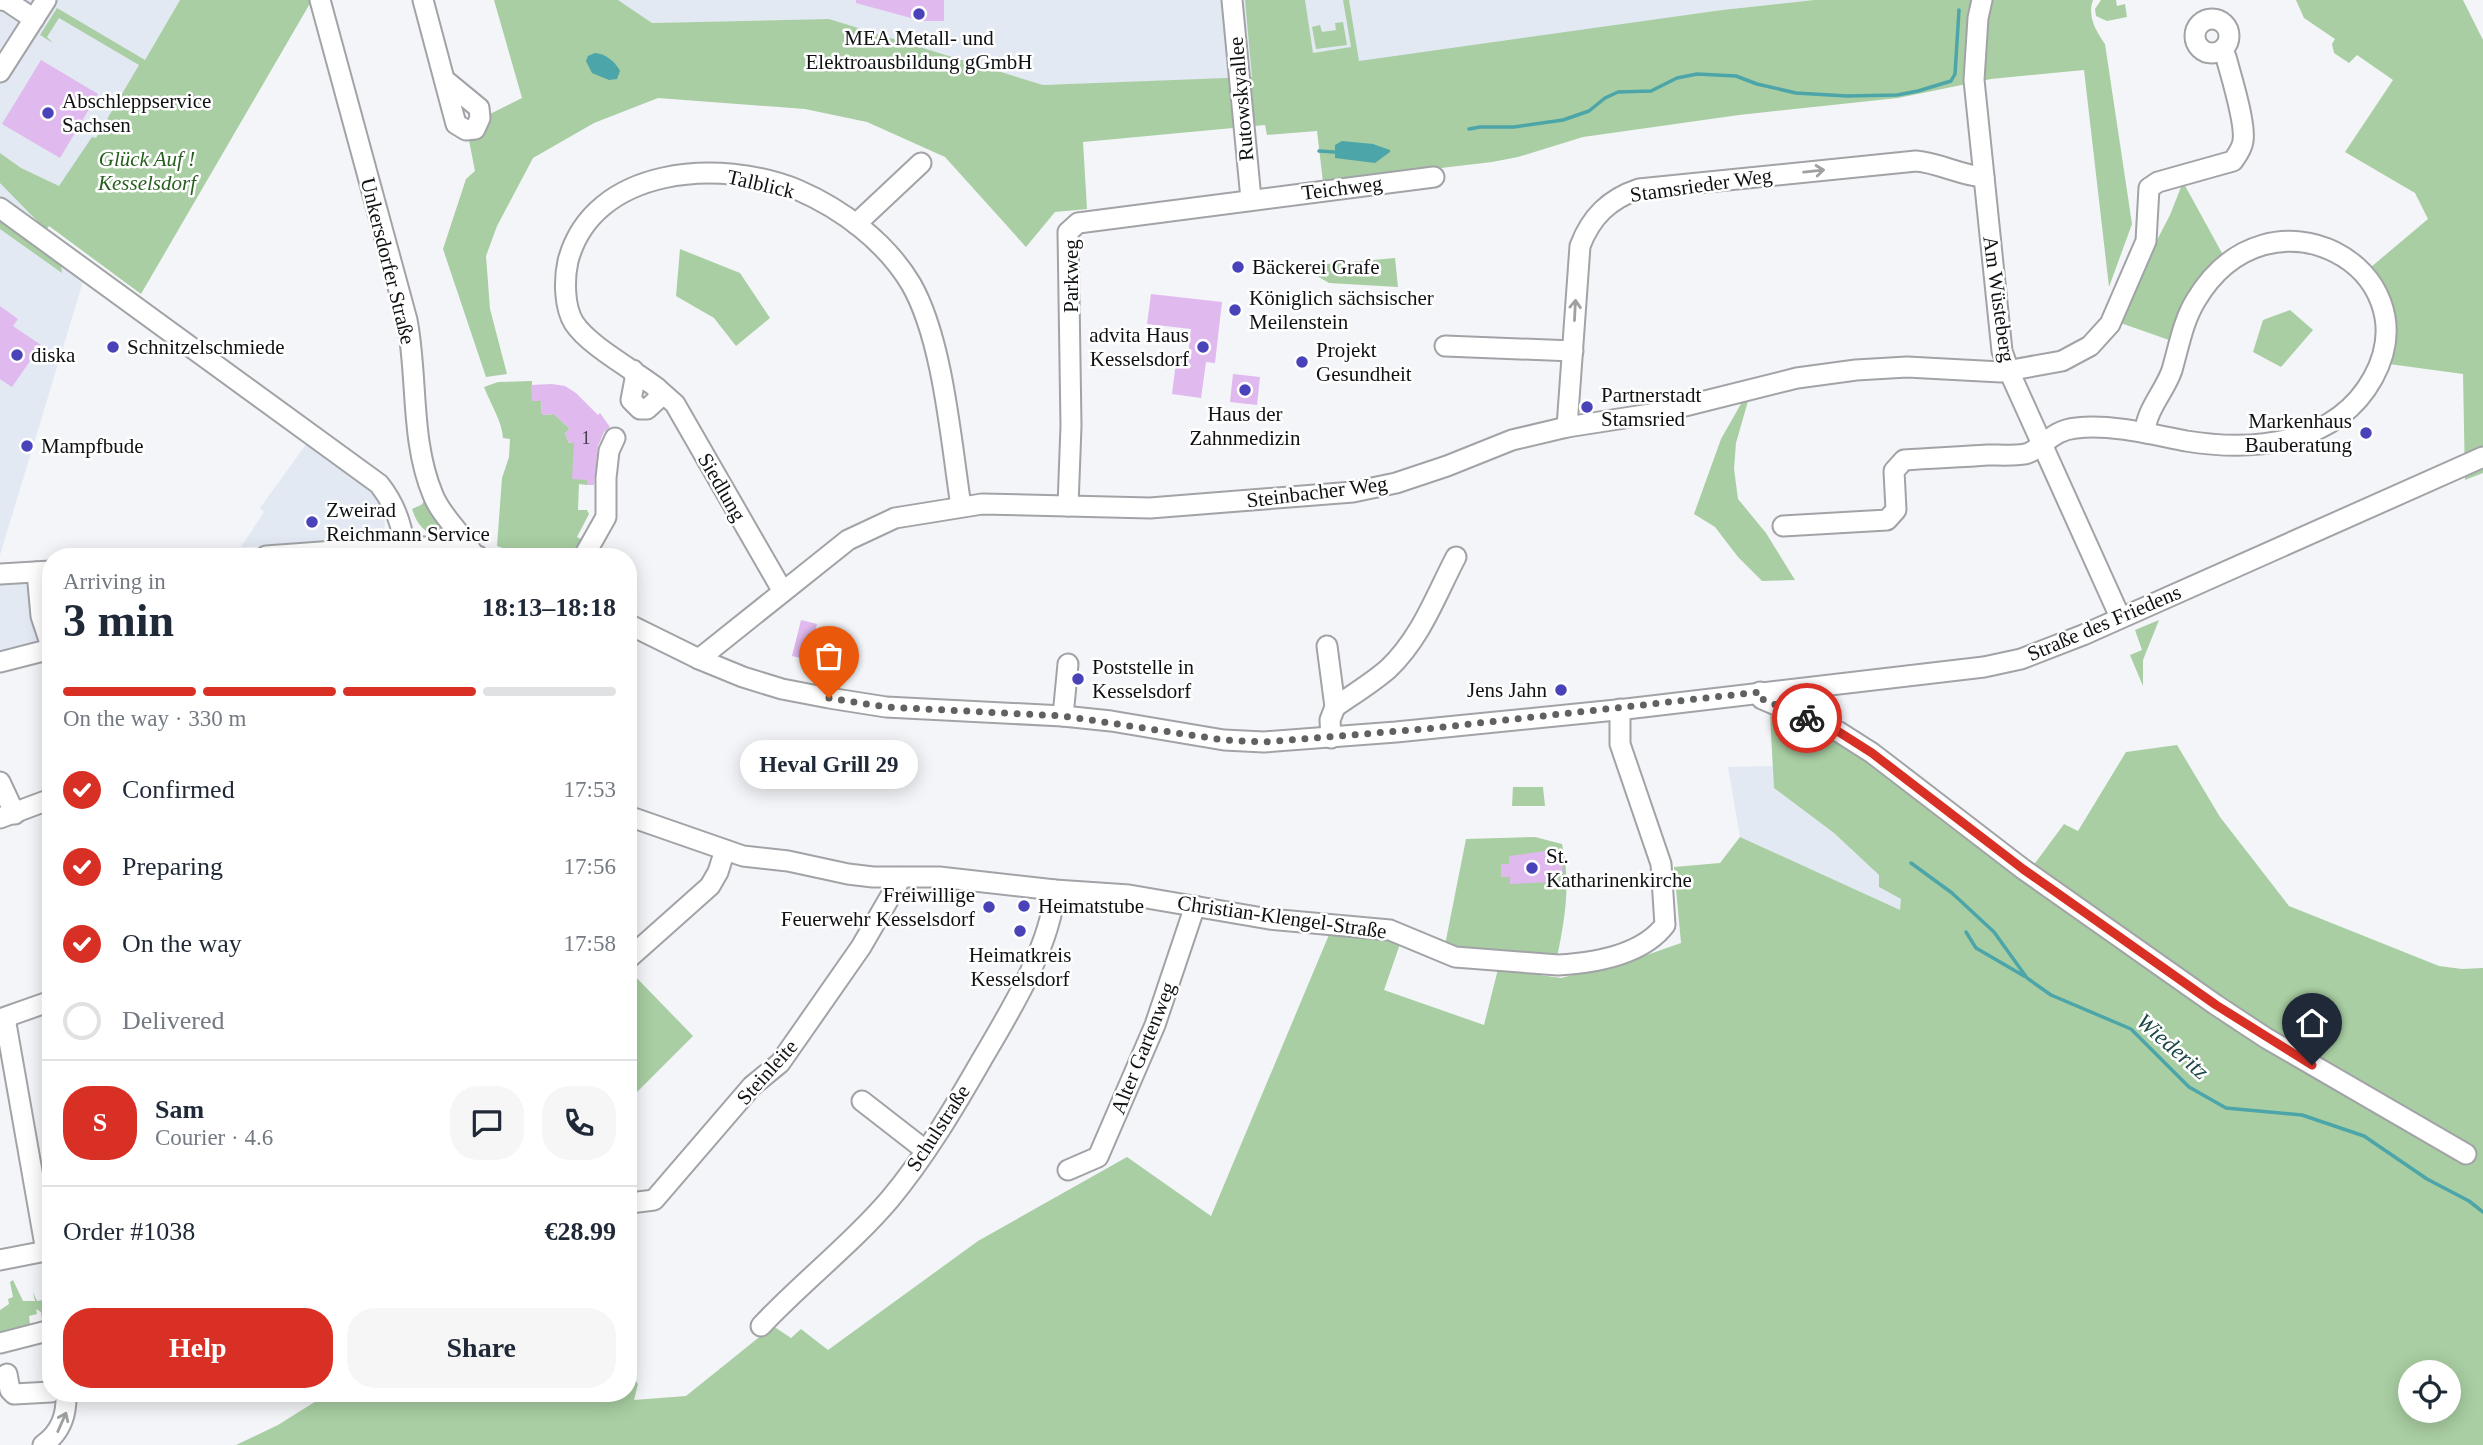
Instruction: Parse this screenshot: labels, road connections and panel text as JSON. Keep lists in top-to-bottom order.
{
  "streets": {
    "street": [
      "Rutowskyallee",
      "Talblick",
      "Stamsrieder Weg",
      "Teichweg",
      "Unkersdorfer Straße",
      "Parkweg",
      "Am Wüsteberg",
      "Siedlung",
      "Steinbacher Weg",
      "Straße des Friedens",
      "Christian-Klengel-Straße",
      "Alter Gartenweg",
      "Steinleite",
      "Schulstraße"
    ]
  },
  "crossings": [
    ["Rutowskyallee", "Teichweg"],
    ["Rutowskyallee", "Parkweg"],
    ["Talblick", "Siedlung"],
    ["Talblick", "Steinbacher Weg"],
    ["Stamsrieder Weg", "Am Wüsteberg"],
    ["Stamsrieder Weg", "Steinbacher Weg"],
    ["Teichweg", "Parkweg"],
    ["Parkweg", "Steinbacher Weg"],
    ["Am Wüsteberg", "Steinbacher Weg"],
    ["Am Wüsteberg", "Straße des Friedens"],
    ["Siedlung", "Steinbacher Weg"],
    ["Steinbacher Weg", "Straße des Friedens"],
    ["Straße des Friedens", "Christian-Klengel-Straße"],
    ["Christian-Klengel-Straße", "Alter Gartenweg"],
    ["Christian-Klengel-Straße", "Steinleite"],
    ["Christian-Klengel-Straße", "Schulstraße"]
  ],
  "one_way": ["Stamsrieder Weg"],
  "water": ["Wiederitz"],
  "parks": ["Glück Auf ! Kesselsdorf"],
  "places": [
    "MEA Metall- und Elektroausbildung gGmbH",
    "Abschleppservice Sachsen",
    "Bäckerei Grafe",
    "Königlich sächsischer Meilenstein",
    "Schnitzelschmiede",
    "advita Haus Kesselsdorf",
    "diska",
    "Projekt Gesundheit",
    "Haus der Zahnmedizin",
    "Partnerstadt Stamsried",
    "Markenhaus Bauberatung",
    "Mampfbude",
    "Zweirad Reichmann Service",
    "Poststelle in Kesselsdorf",
    "Jens Jahn",
    "Heval Grill 29",
    "St. Katharinenkirche",
    "Heimatstube",
    "Freiwillige Feuerwehr Kesselsdorf",
    "Heimatkreis Kesselsdorf"
  ],
  "house_numbers": ["1"],
  "page": {
    "heading": ["3 min", "Arriving in", "18:13–18:18"],
    "panel": [
      "Sam",
      "Courier · 4.6",
      "Order #1038",
      "€28.99"
    ],
    "bar": "On the way · 330 m",
    "bubble": "Heval Grill 29",
    "list": [
      ["Confirmed", "17:53"],
      ["Preparing", "17:56"],
      ["On the way", "17:58"],
      "Delivered"
    ],
    "round": "S",
    "buttons": ["Help", "Share"]
  }
}
